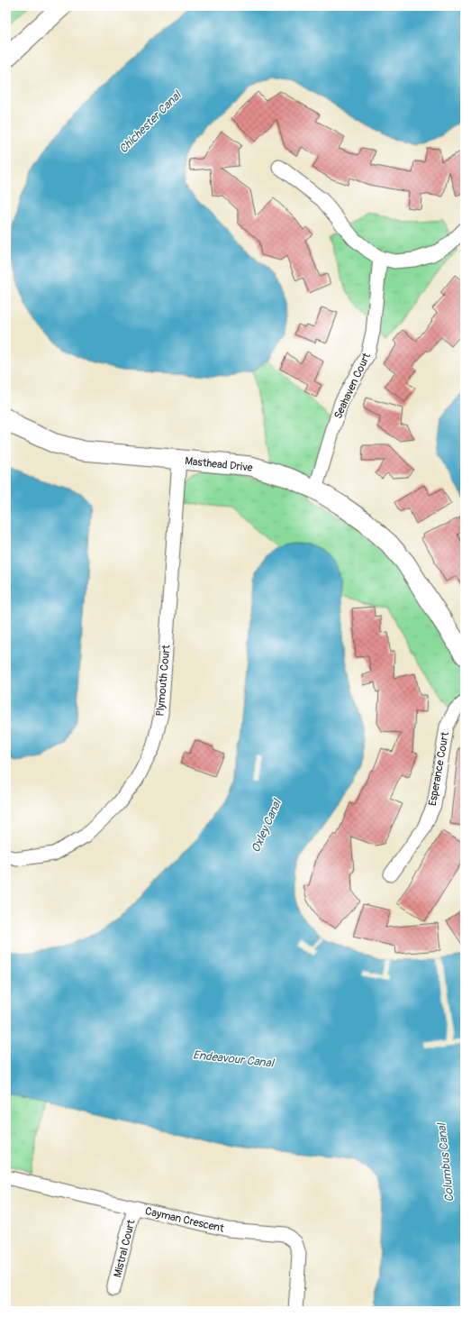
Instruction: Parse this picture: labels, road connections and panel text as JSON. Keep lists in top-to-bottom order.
{
  "streets": {
    "street": [
      "Seahaven Court",
      "Masthead Drive",
      "Plymouth Court",
      "Esperance Court",
      "Cayman Crescent",
      "Mistral Court"
    ]
  },
  "crossings": [
    ["Seahaven Court", "Masthead Drive"],
    ["Masthead Drive", "Plymouth Court"],
    ["Cayman Crescent", "Mistral Court"]
  ],
  "water": [
    "Chichester Canal",
    "Oxley Canal",
    "Endeavour Canal",
    "Columbus Canal"
  ]
}
